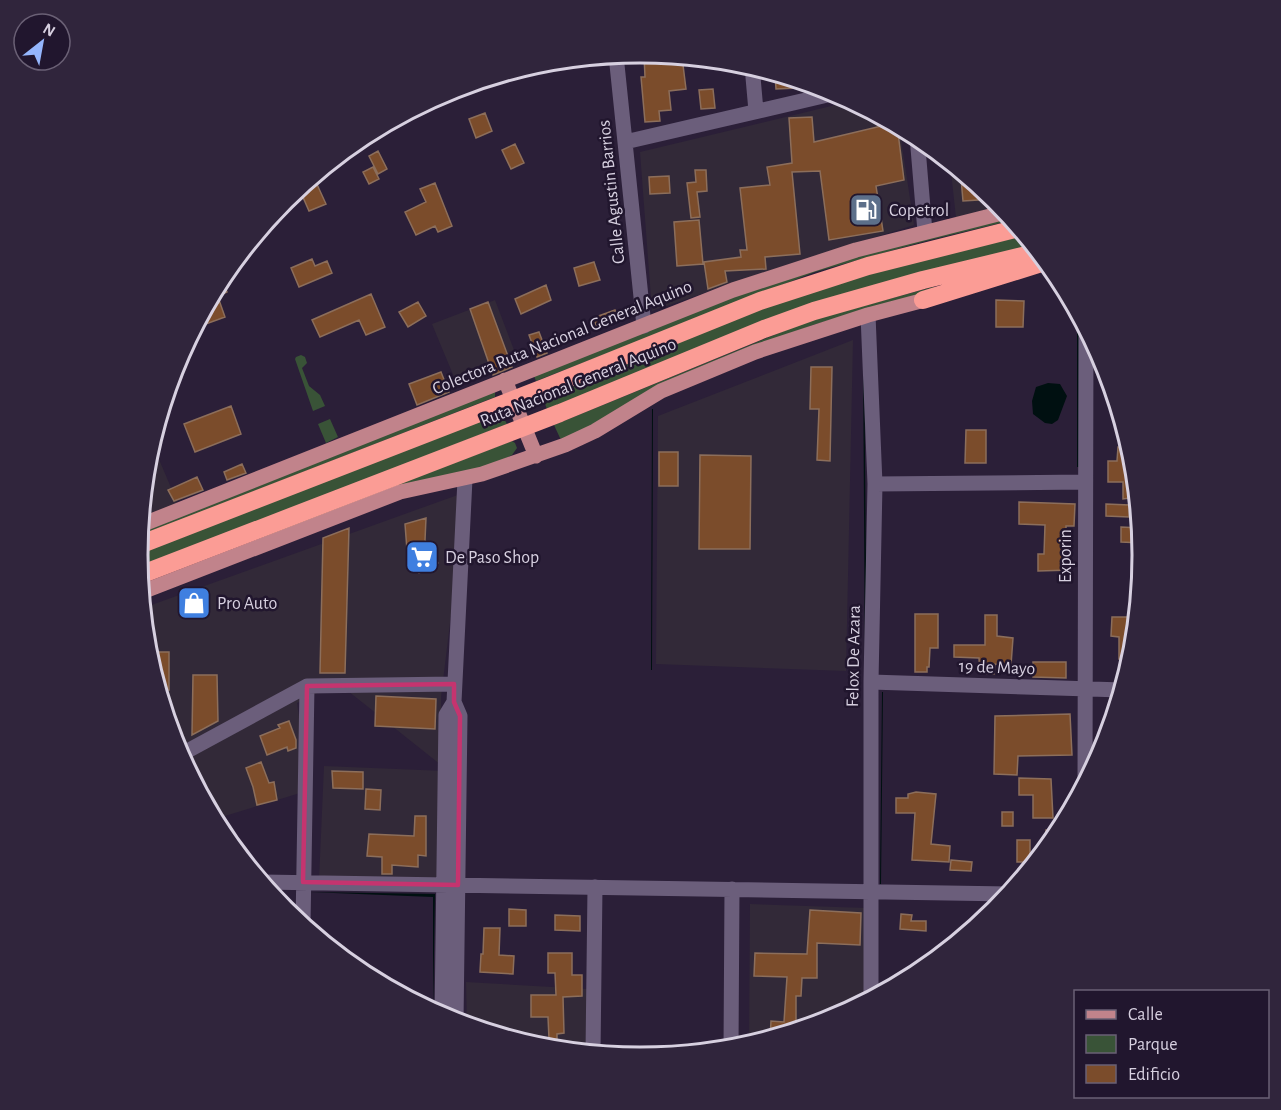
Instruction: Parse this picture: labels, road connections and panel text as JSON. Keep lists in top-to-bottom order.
{
  "streets": {
    "highway": ["Ruta Nacional General Aquino"],
    "main road": ["Colectora Ruta Nacional General Aquino"],
    "street": [
      "Calle Agustin Barrios",
      "Exporin",
      "Felox De Azara",
      "19 de Mayo"
    ]
  },
  "crossings": [
    ["Calle Agustin Barrios", "Colectora Ruta Nacional General Aquino"],
    ["Exporin", "19 de Mayo"],
    ["Felox De Azara", "19 de Mayo"]
  ],
  "places": {
    "fuel station": ["Copetrol"],
    "supermarket": ["De Paso Shop"],
    "shop": ["Pro Auto"]
  },
  "legend": ["Calle", "Parque", "Edificio"],
  "north": "top right"
}
